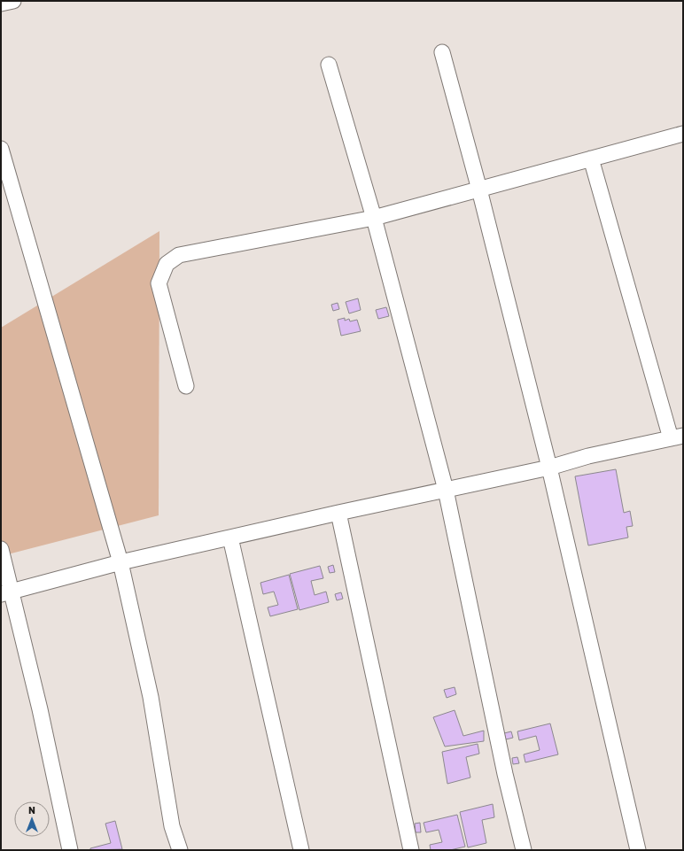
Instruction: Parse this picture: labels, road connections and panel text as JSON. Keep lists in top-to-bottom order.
{
  "north": "top"
}
